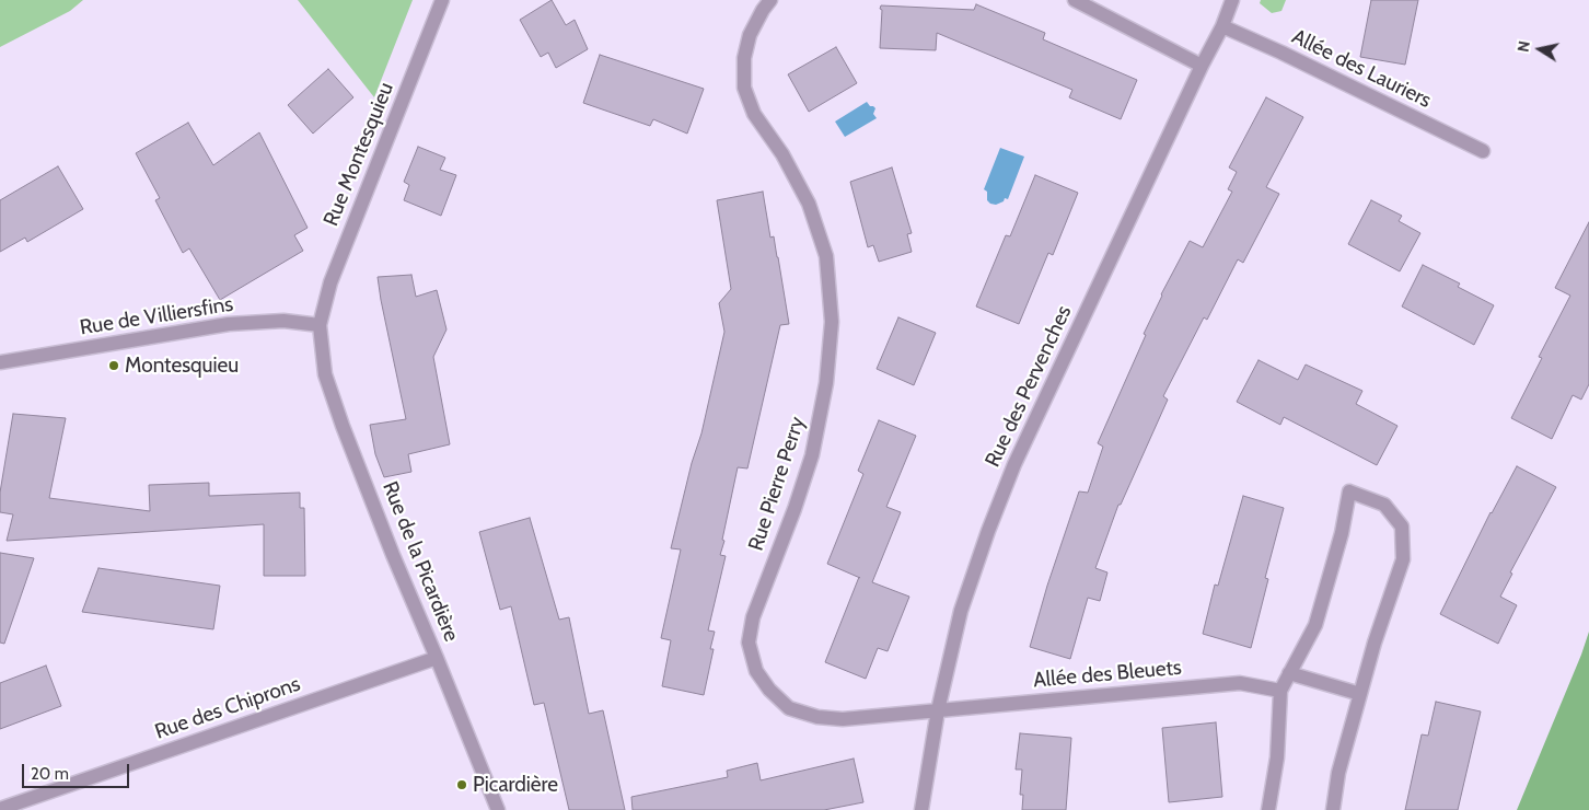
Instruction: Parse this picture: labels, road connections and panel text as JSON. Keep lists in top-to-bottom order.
{
  "streets": {
    "street": [
      "Allée des Lauriers",
      "Rue Montesquieu",
      "Rue de Villiersfins",
      "Rue des Pervenches",
      "Rue Pierre Perry",
      "Rue de la Picardière",
      "Allée des Bleuets",
      "Rue des Chiprons"
    ]
  },
  "crossings": [
    ["Allée des Lauriers", "Rue des Pervenches"],
    ["Rue Montesquieu", "Rue de Villiersfins"],
    ["Rue Montesquieu", "Rue de la Picardière"],
    ["Rue de Villiersfins", "Rue de la Picardière"],
    ["Rue des Pervenches", "Rue Pierre Perry"],
    ["Rue des Pervenches", "Allée des Bleuets"],
    ["Rue Pierre Perry", "Allée des Bleuets"],
    ["Rue de la Picardière", "Rue des Chiprons"]
  ],
  "places": ["Montesquieu", "Picardière"],
  "scale_bar": "20 m",
  "north": "left"
}
